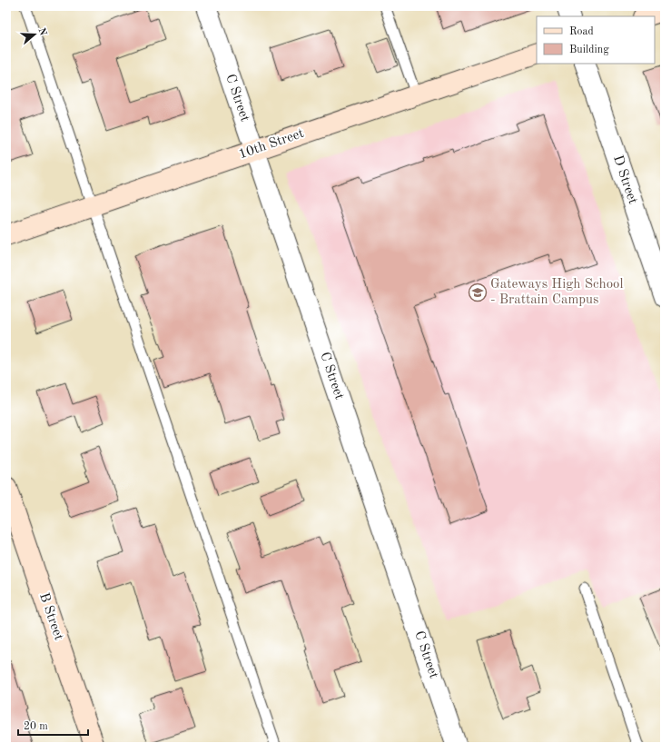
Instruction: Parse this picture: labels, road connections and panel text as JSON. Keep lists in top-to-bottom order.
{
  "streets": {
    "street": [
      "C Street",
      "10th Street",
      "D Street",
      "B Street"
    ]
  },
  "crossings": [
    ["C Street", "10th Street"]
  ],
  "places": {
    "school or university": ["Gateways High School - Brattain Campus"]
  },
  "legend": ["Road", "Building"],
  "scale_bar": "20 m",
  "north": "right"
}
